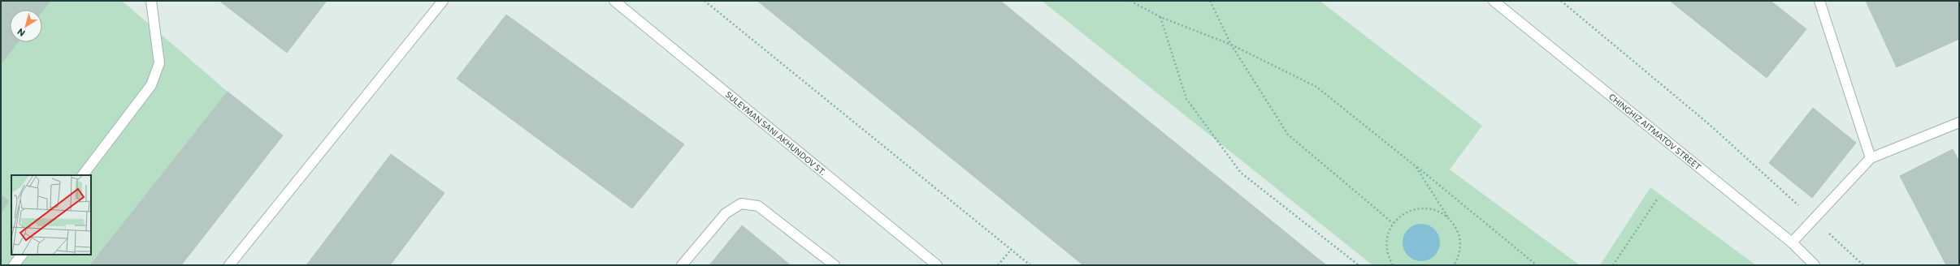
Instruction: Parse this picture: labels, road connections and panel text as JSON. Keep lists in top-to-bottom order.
{
  "streets": {
    "main road": ["CHINGHIZ AITMATOV STREET", "SULEYMAN SANI AKHUNDOV ST."]
  },
  "north": "bottom left"
}
